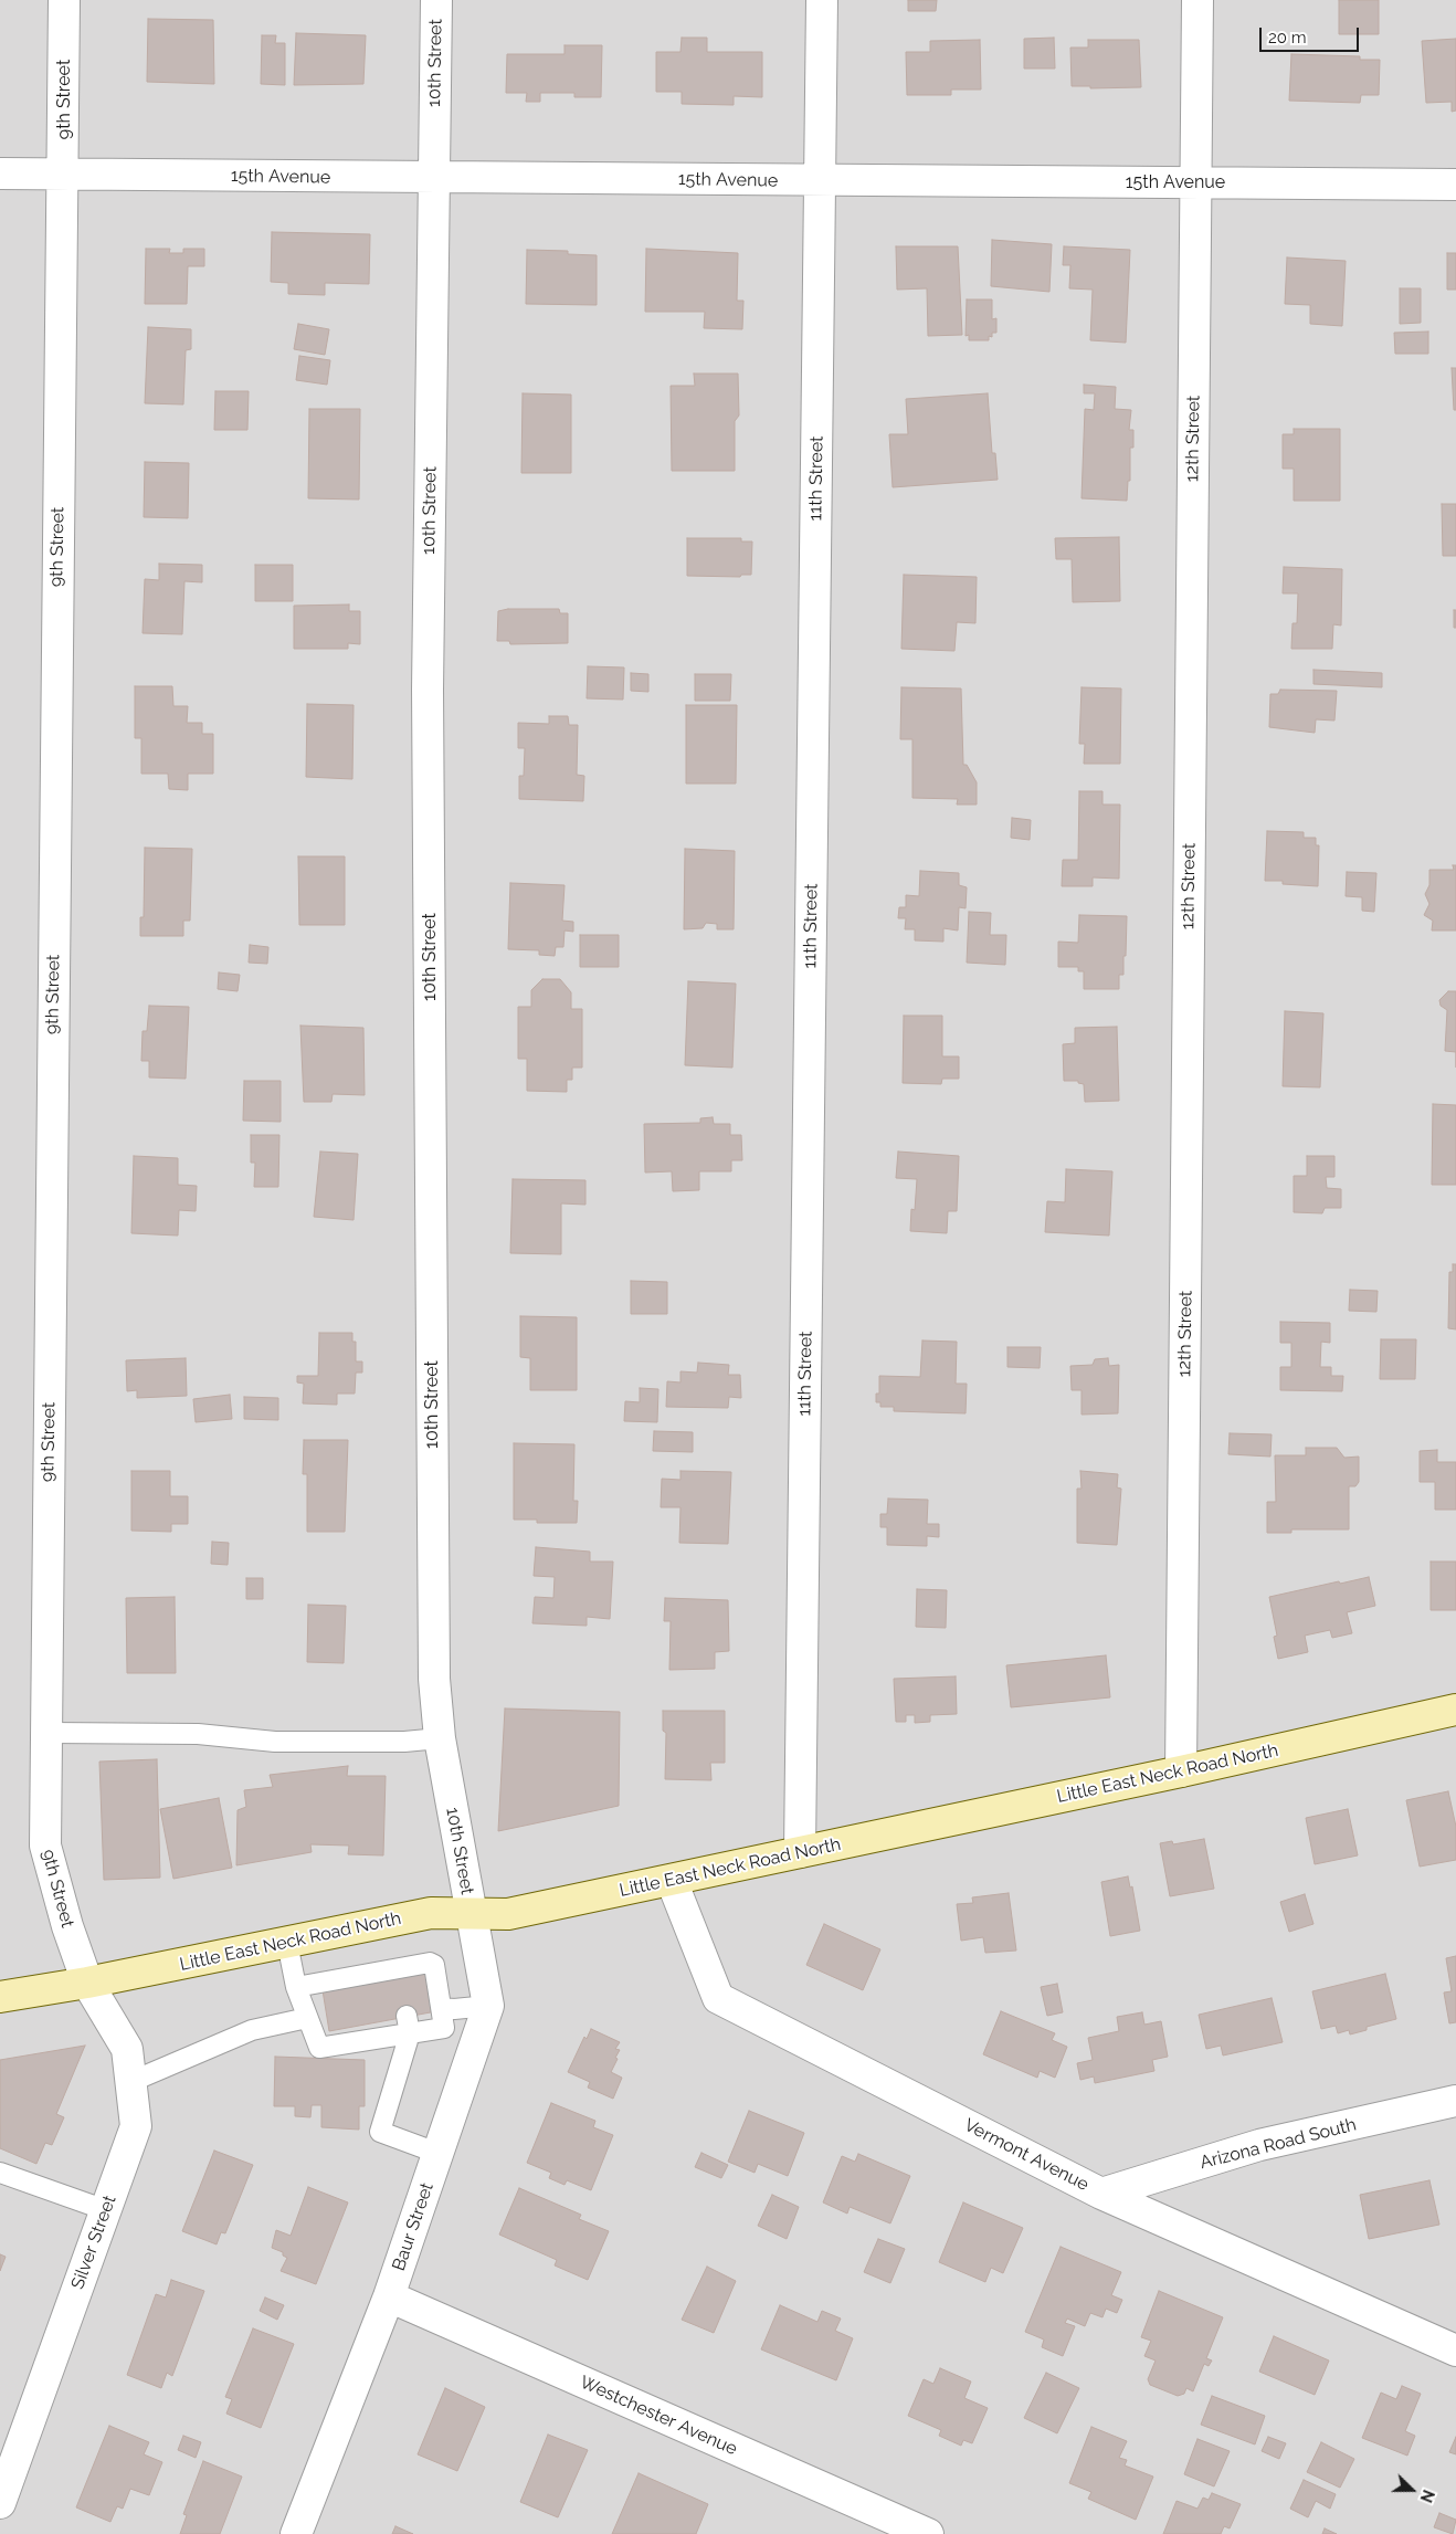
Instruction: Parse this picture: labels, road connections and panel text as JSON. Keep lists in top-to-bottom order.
{
  "streets": {
    "main road": ["Little East Neck Road North"],
    "street": [
      "10th Street",
      "9th Street",
      "15th Avenue",
      "12th Street",
      "11th Street",
      "Arizona Road South",
      "Vermont Avenue",
      "Baur Street",
      "Silver Street",
      "Westchester Avenue"
    ]
  },
  "crossings": [
    ["10th Street", "15th Avenue"],
    ["10th Street", "Little East Neck Road North"],
    ["10th Street", "Baur Street"],
    ["9th Street", "15th Avenue"],
    ["9th Street", "Little East Neck Road North"],
    ["9th Street", "Silver Street"],
    ["15th Avenue", "12th Street"],
    ["15th Avenue", "11th Street"],
    ["12th Street", "Little East Neck Road North"],
    ["11th Street", "Little East Neck Road North"],
    ["Little East Neck Road North", "Vermont Avenue"],
    ["Little East Neck Road North", "Baur Street"],
    ["Little East Neck Road North", "Silver Street"],
    ["Arizona Road South", "Vermont Avenue"],
    ["Baur Street", "Westchester Avenue"]
  ],
  "scale_bar": "20 m",
  "north": "right"
}
